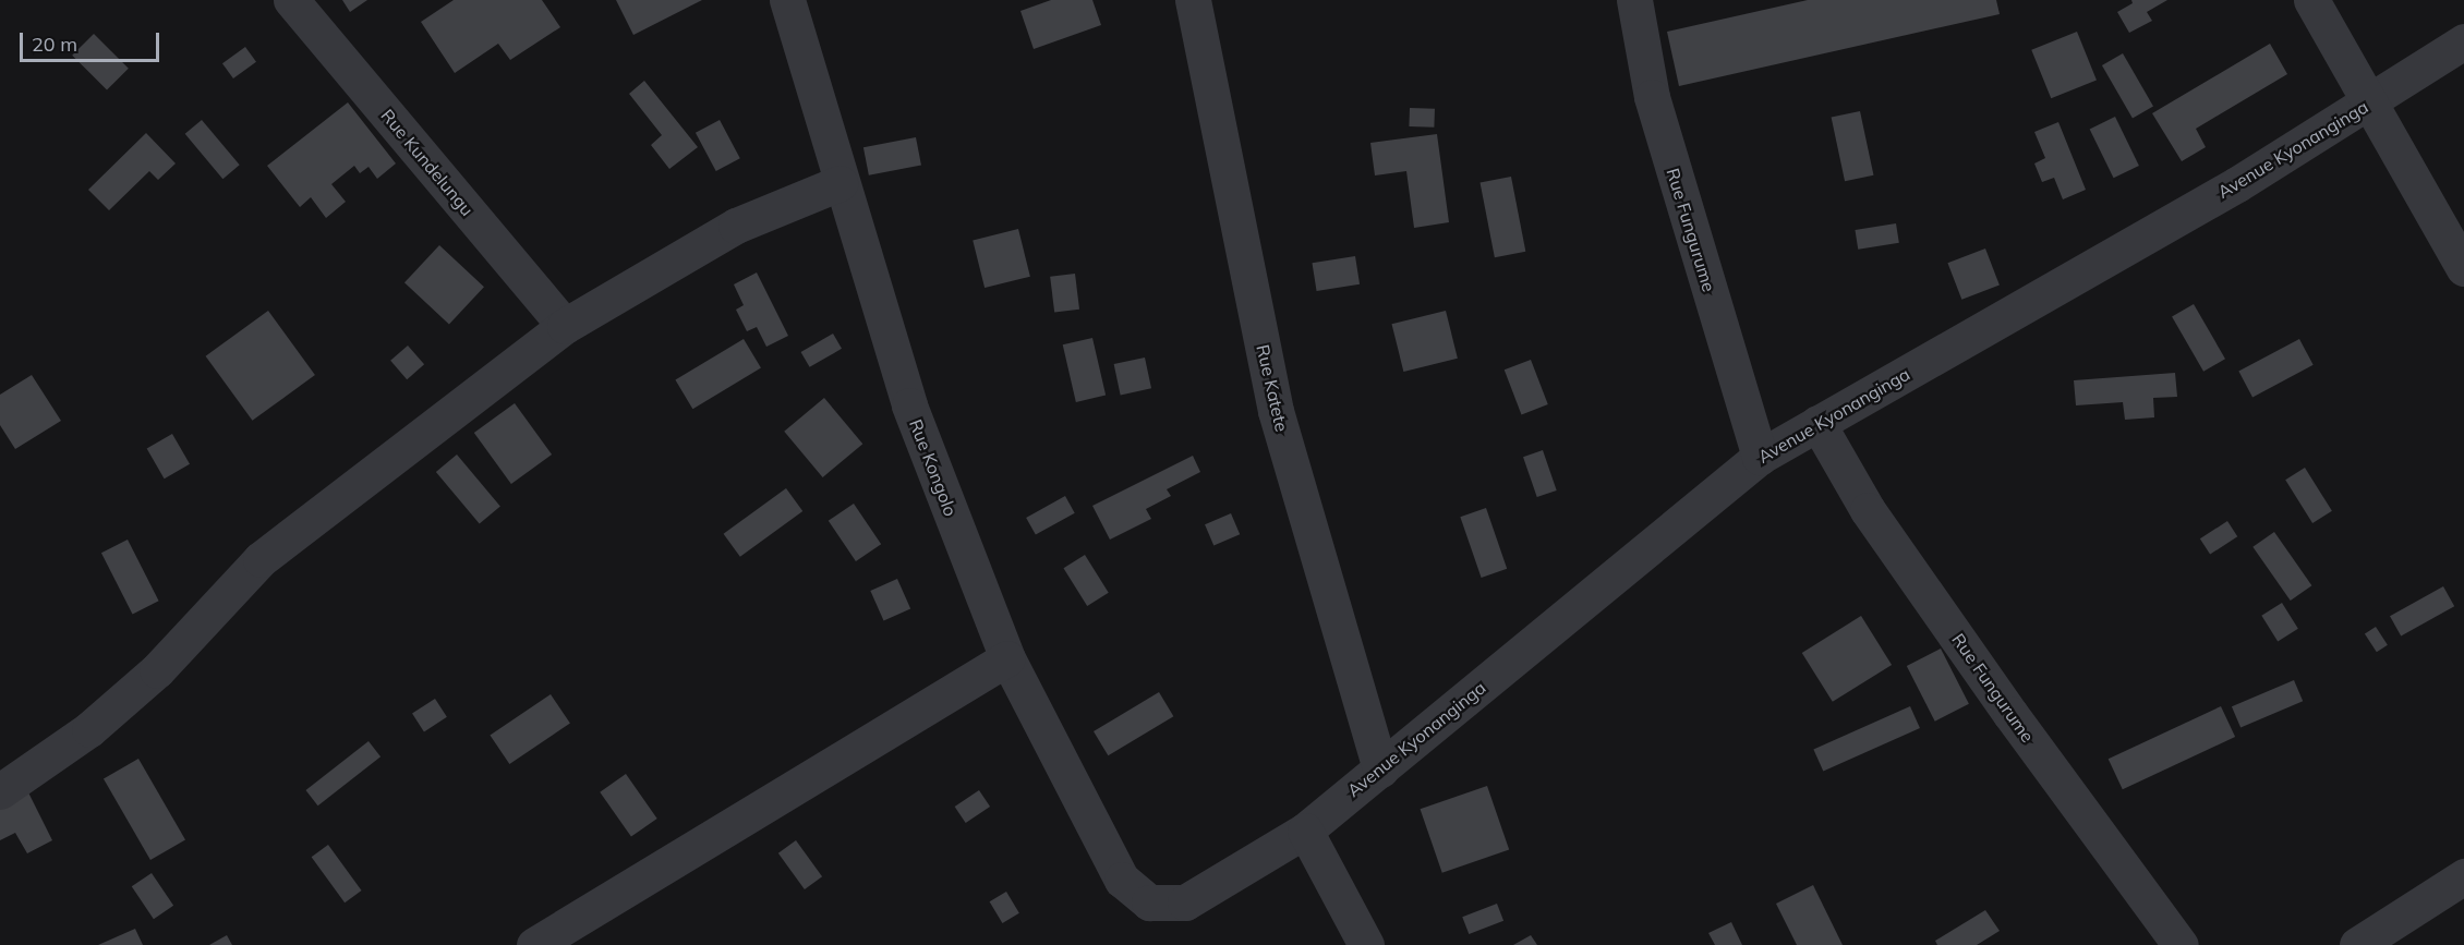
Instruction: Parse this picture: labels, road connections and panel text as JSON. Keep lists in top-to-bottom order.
{
  "streets": {
    "street": [
      "Avenue Kyonanginga",
      "Rue Kundelungu",
      "Rue Fungurume",
      "Rue Katete",
      "Rue Kongolo"
    ]
  },
  "crossings": [
    ["Avenue Kyonanginga", "Rue Fungurume"],
    ["Avenue Kyonanginga", "Rue Katete"],
    ["Avenue Kyonanginga", "Rue Kongolo"]
  ],
  "scale_bar": "20 m"
}
